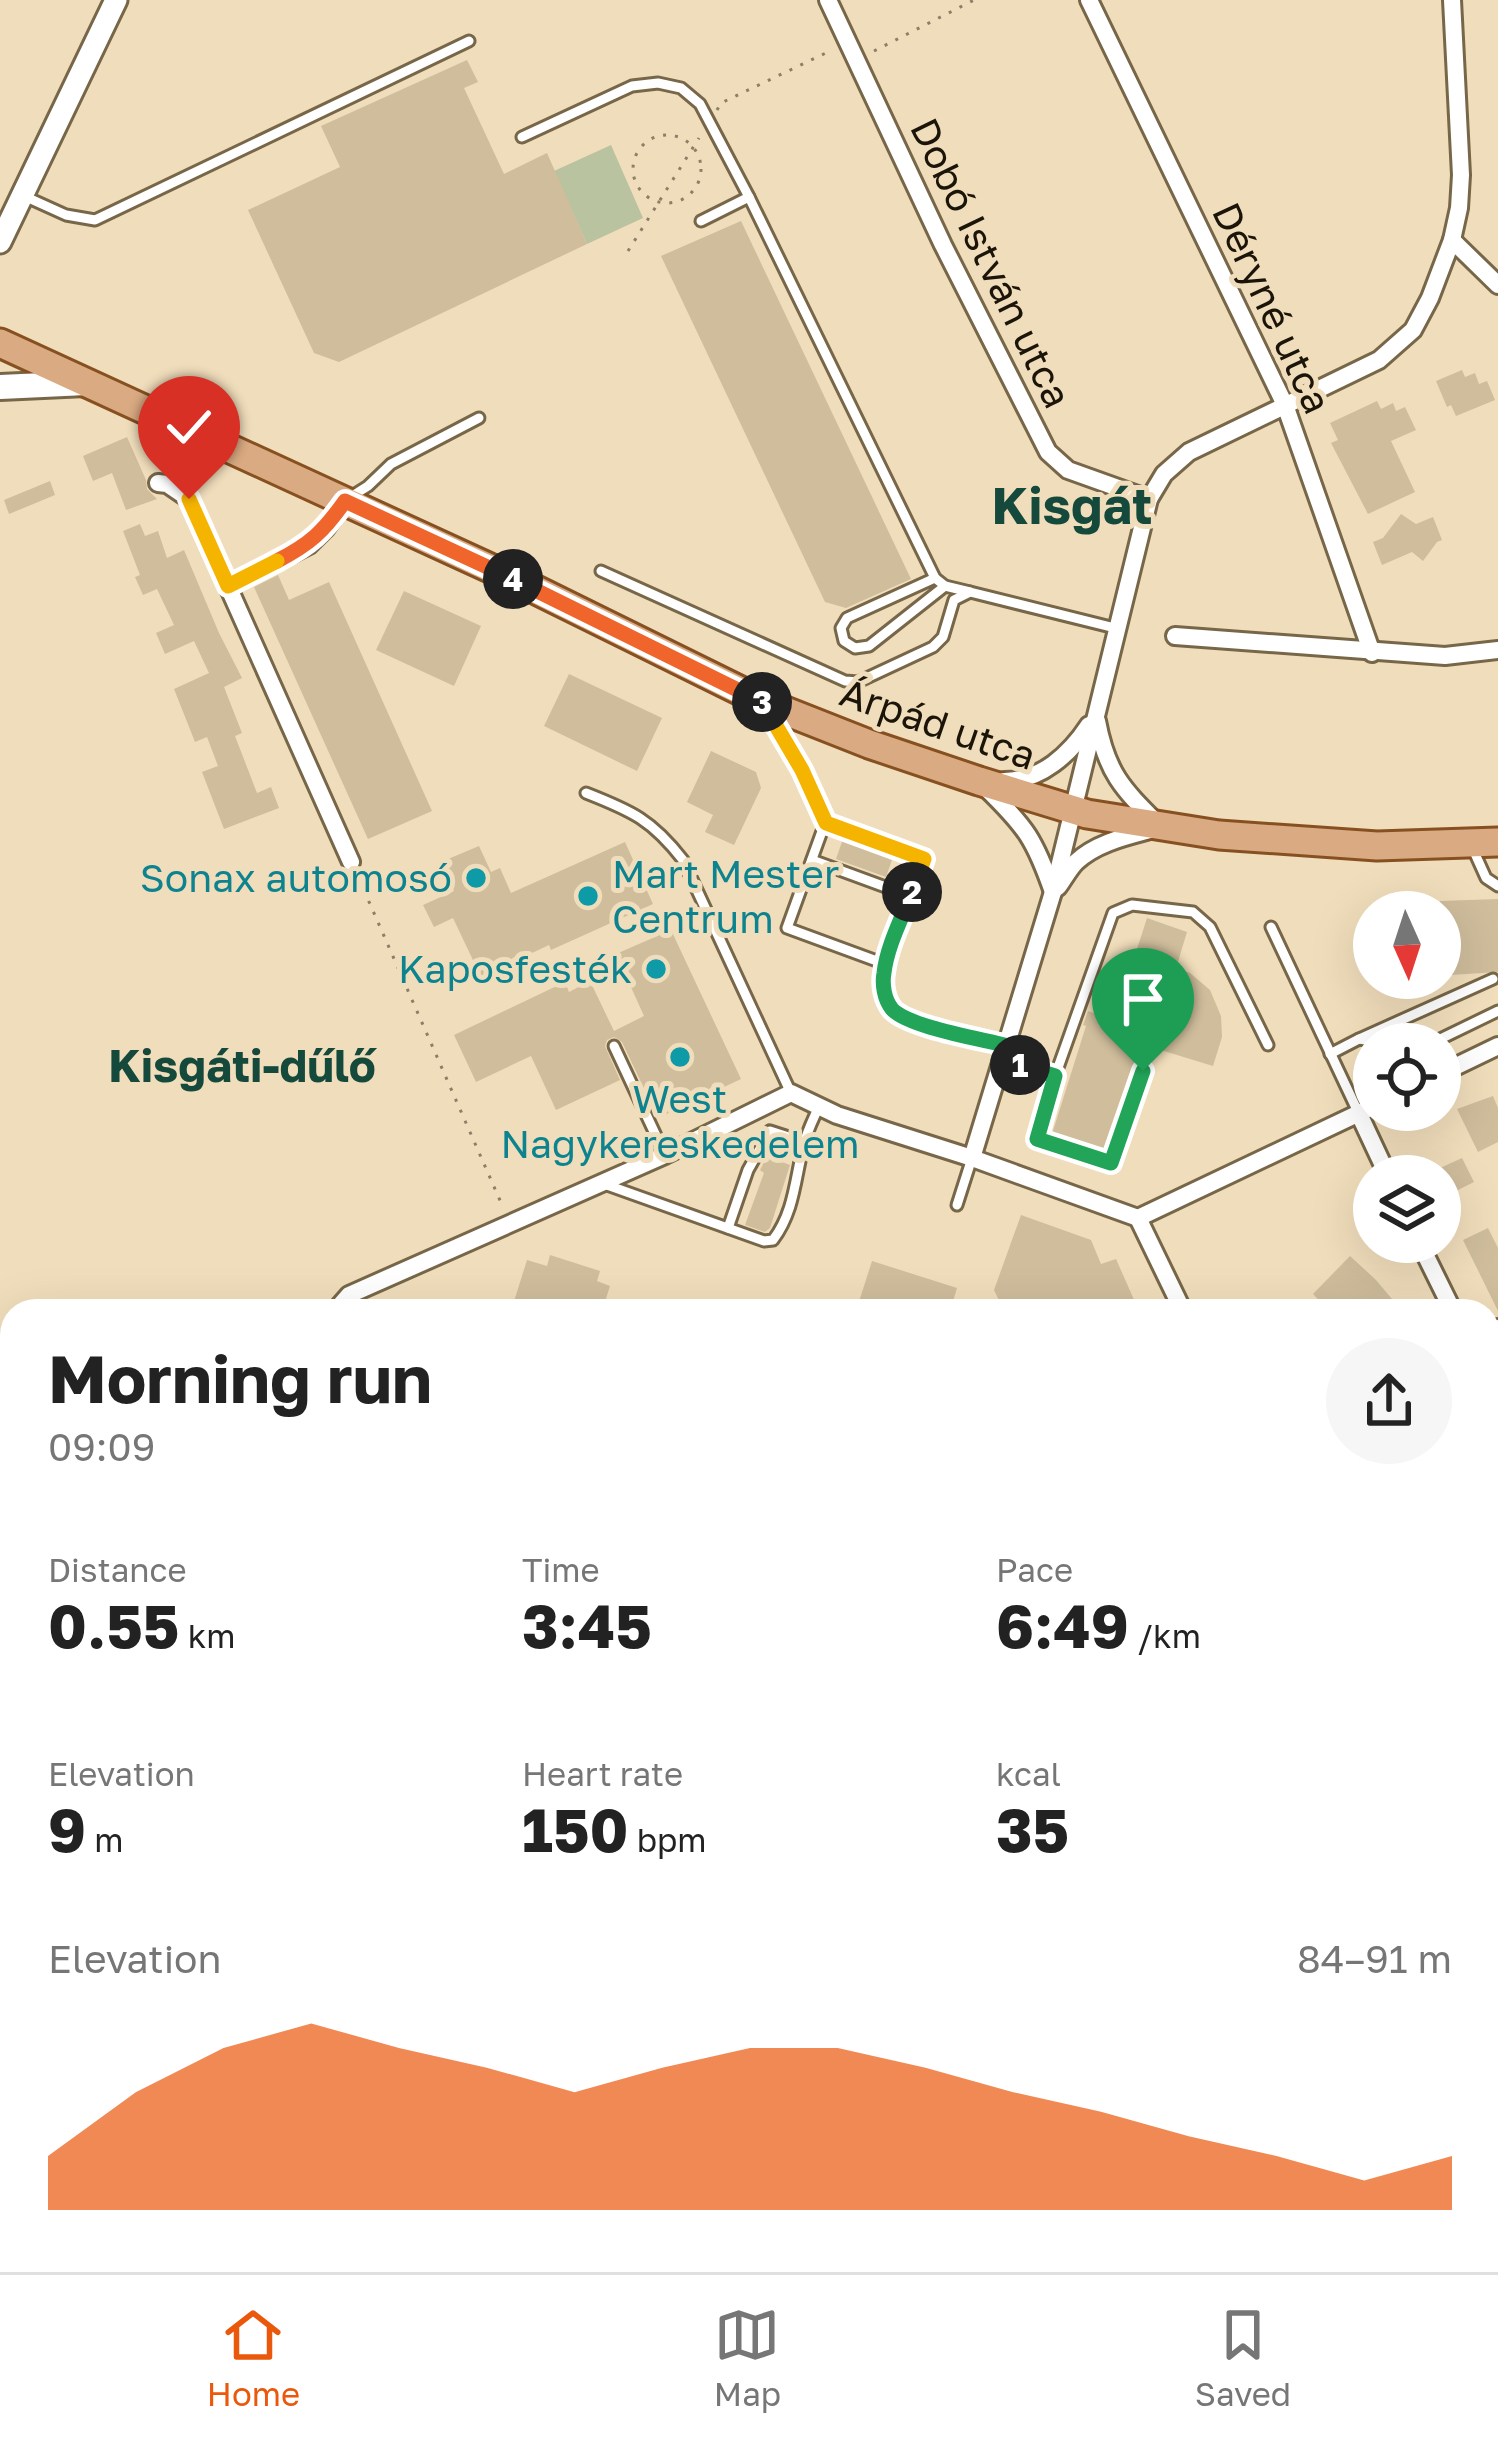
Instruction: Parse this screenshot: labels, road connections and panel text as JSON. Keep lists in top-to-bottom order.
{
  "streets": {
    "main road": ["Árpád utca"],
    "street": ["Dobó István utca", "Déryné utca"]
  },
  "districts": ["Kisgát", "Kisgáti-dűlő"],
  "places": [
    "Sonax automosó",
    "Mart Mester Centrum",
    "Kaposfesték",
    "West Nagykereskedelem"
  ],
  "north": "bottom",
  "page": {
    "pins": [
      "4",
      "3",
      "2",
      "1"
    ],
    "heading": ["Morning run", "09:09"],
    "stats": [
      ["Distance", "0.55 km"],
      ["Time", "3:45"],
      ["Pace", "6:49 /km"],
      ["Elevation", "9 m"],
      ["Heart rate", "150 bpm"],
      ["kcal", "35"]
    ],
    "chart": ["Elevation", "84–91 m"],
    "tabs": ["Home", "Map", "Saved"]
  }
}
